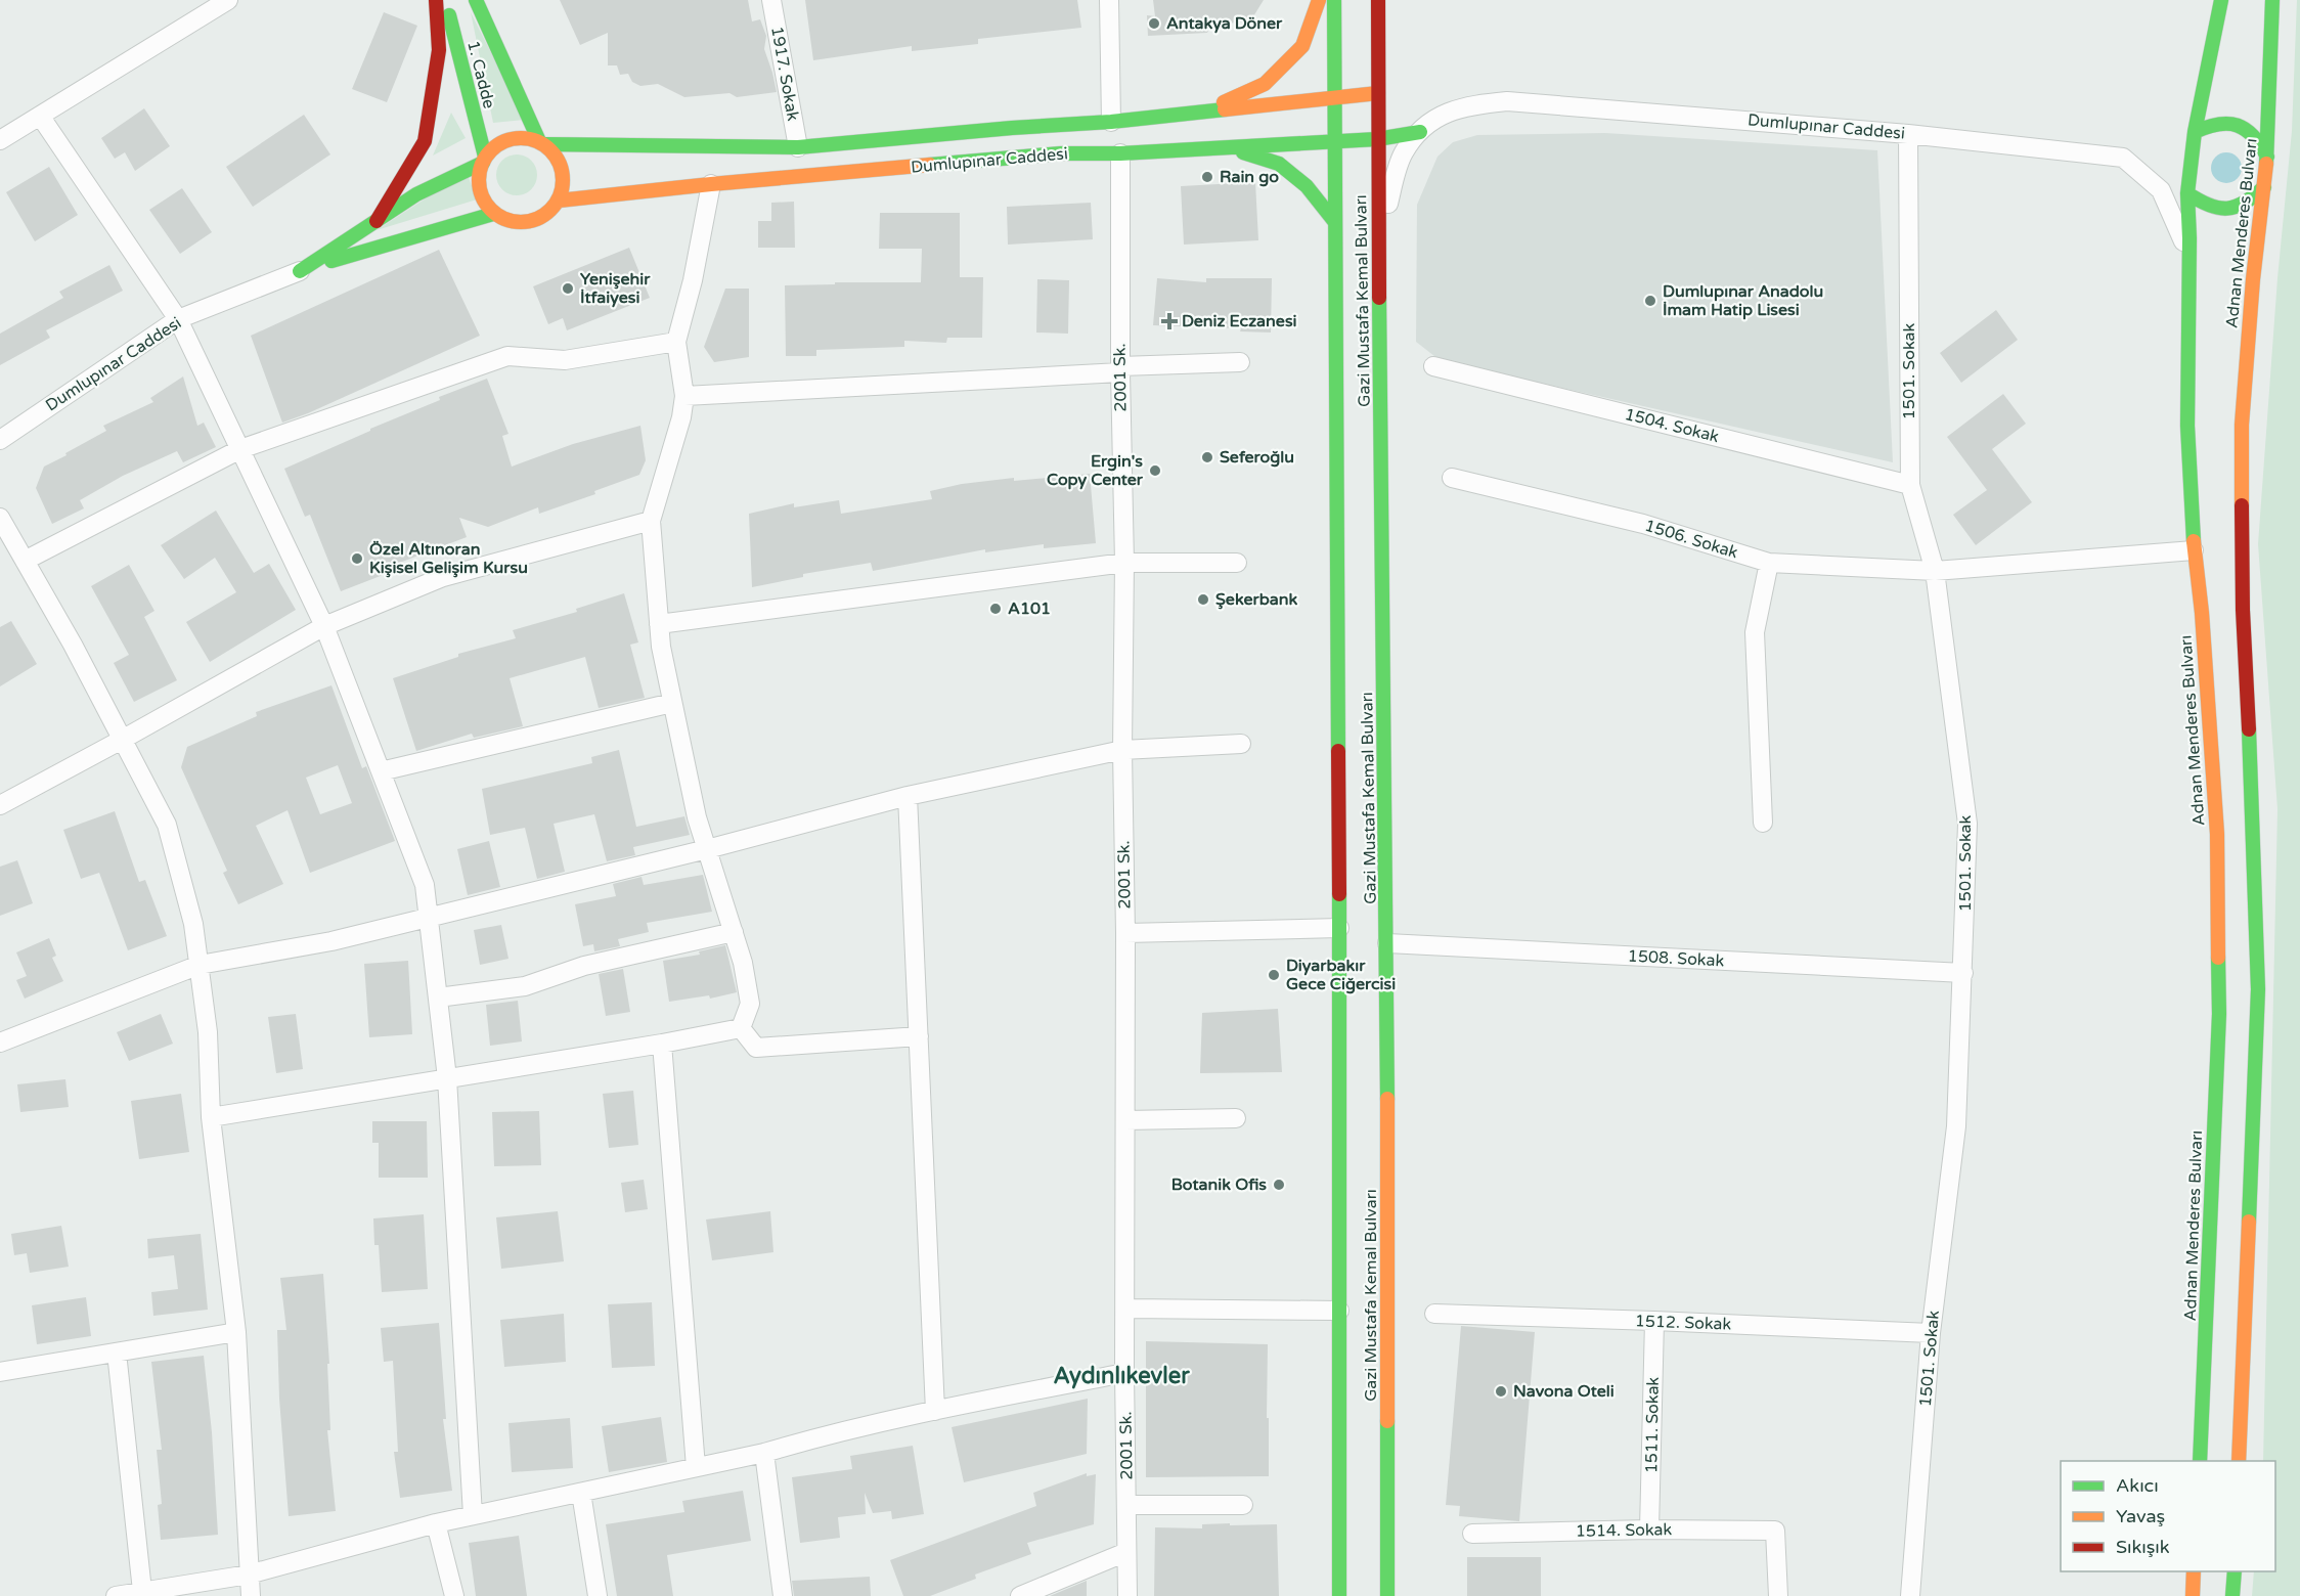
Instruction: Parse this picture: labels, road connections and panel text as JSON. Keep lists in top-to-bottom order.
{
  "streets": {
    "main road": [
      "1. Cadde",
      "Dumlupınar Caddesi",
      "Adnan Menderes Bulvarı",
      "Gazi Mustafa Kemal Bulvarı"
    ],
    "street": [
      "1917. Sokak",
      "1501. Sokak",
      "2001 Sk.",
      "1504. Sokak",
      "1506. Sokak",
      "1508. Sokak",
      "1512. Sokak",
      "1511. Sokak",
      "1514. Sokak"
    ]
  },
  "crossings": [
    ["1917. Sokak", "Dumlupınar Caddesi"],
    ["1. Cadde", "Dumlupınar Caddesi"],
    ["Dumlupınar Caddesi", "Adnan Menderes Bulvarı"],
    ["Dumlupınar Caddesi", "Gazi Mustafa Kemal Bulvarı"],
    ["Dumlupınar Caddesi", "1501. Sokak"],
    ["Dumlupınar Caddesi", "2001 Sk."],
    ["Adnan Menderes Bulvarı", "1506. Sokak"],
    ["Gazi Mustafa Kemal Bulvarı", "1508. Sokak"],
    ["1501. Sokak", "1504. Sokak"],
    ["1501. Sokak", "1506. Sokak"],
    ["1501. Sokak", "1508. Sokak"],
    ["1501. Sokak", "1512. Sokak"],
    ["1512. Sokak", "1511. Sokak"],
    ["1511. Sokak", "1514. Sokak"]
  ],
  "districts": ["Aydınlıkevler"],
  "places": {
    "other": [
      "Antakya Döner",
      "Rain go",
      "Yenişehir İtfaiyesi",
      "Dumlupınar Anadolu İmam Hatip Lisesi",
      "Seferoğlu",
      "Ergin's Copy Center",
      "Özel Altınoran Kişisel Gelişim Kursu",
      "Şekerbank",
      "A101",
      "Diyarbakır Gece Ciğercisi",
      "Botanik Ofis",
      "Navona Oteli"
    ],
    "health": ["Deniz Eczanesi"]
  },
  "legend": ["Akıcı", "Yavaş", "Sıkışık"]
}
